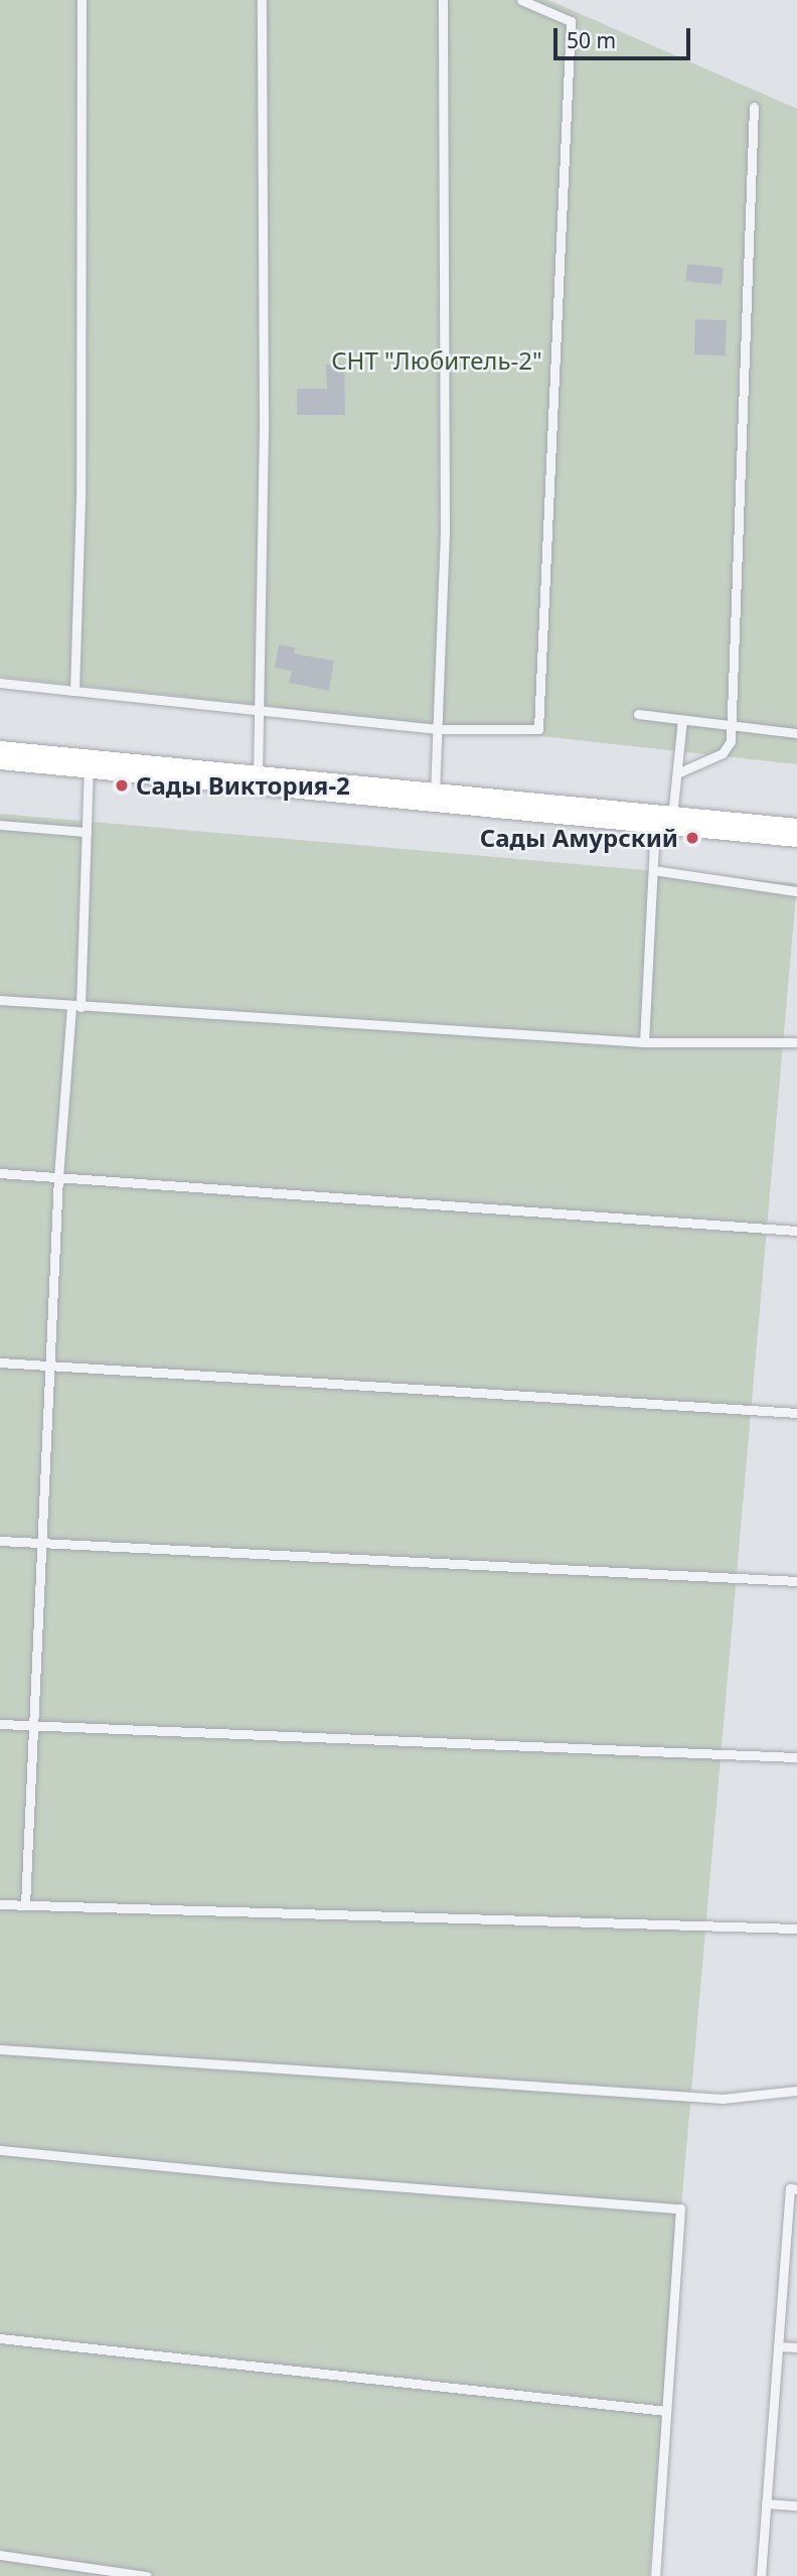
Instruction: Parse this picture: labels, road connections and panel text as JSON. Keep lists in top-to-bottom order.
{
  "parks": ["СНТ \"Любитель-2\""],
  "places": ["Сады Виктория-2", "Сады Амурский"],
  "scale_bar": "50 m"
}
